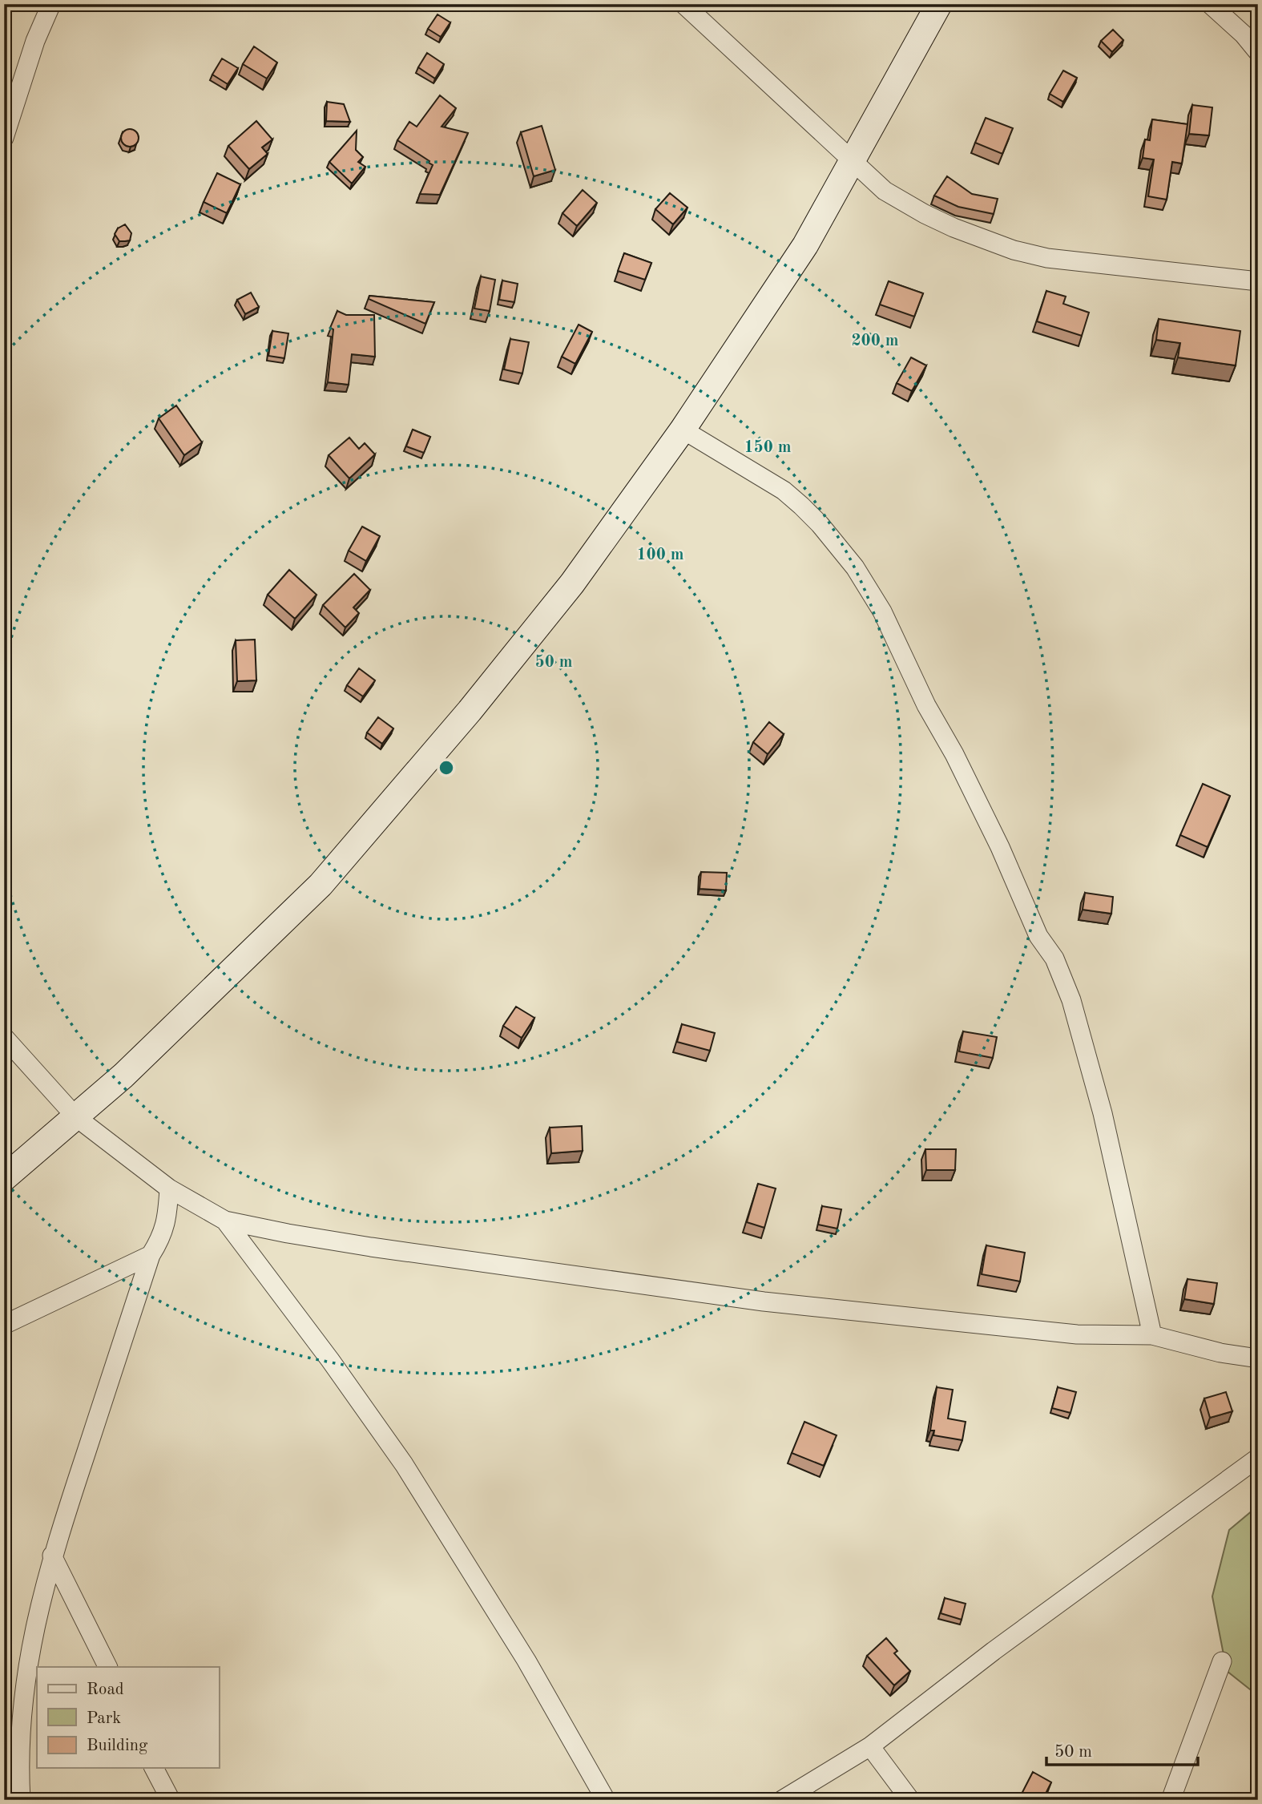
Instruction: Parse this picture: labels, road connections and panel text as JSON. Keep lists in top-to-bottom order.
{
  "legend": ["Road", "Park", "Building"],
  "scale_bar": "50 m",
  "rings": [
    "200 m",
    "150 m",
    "100 m",
    "50 m"
  ]
}
